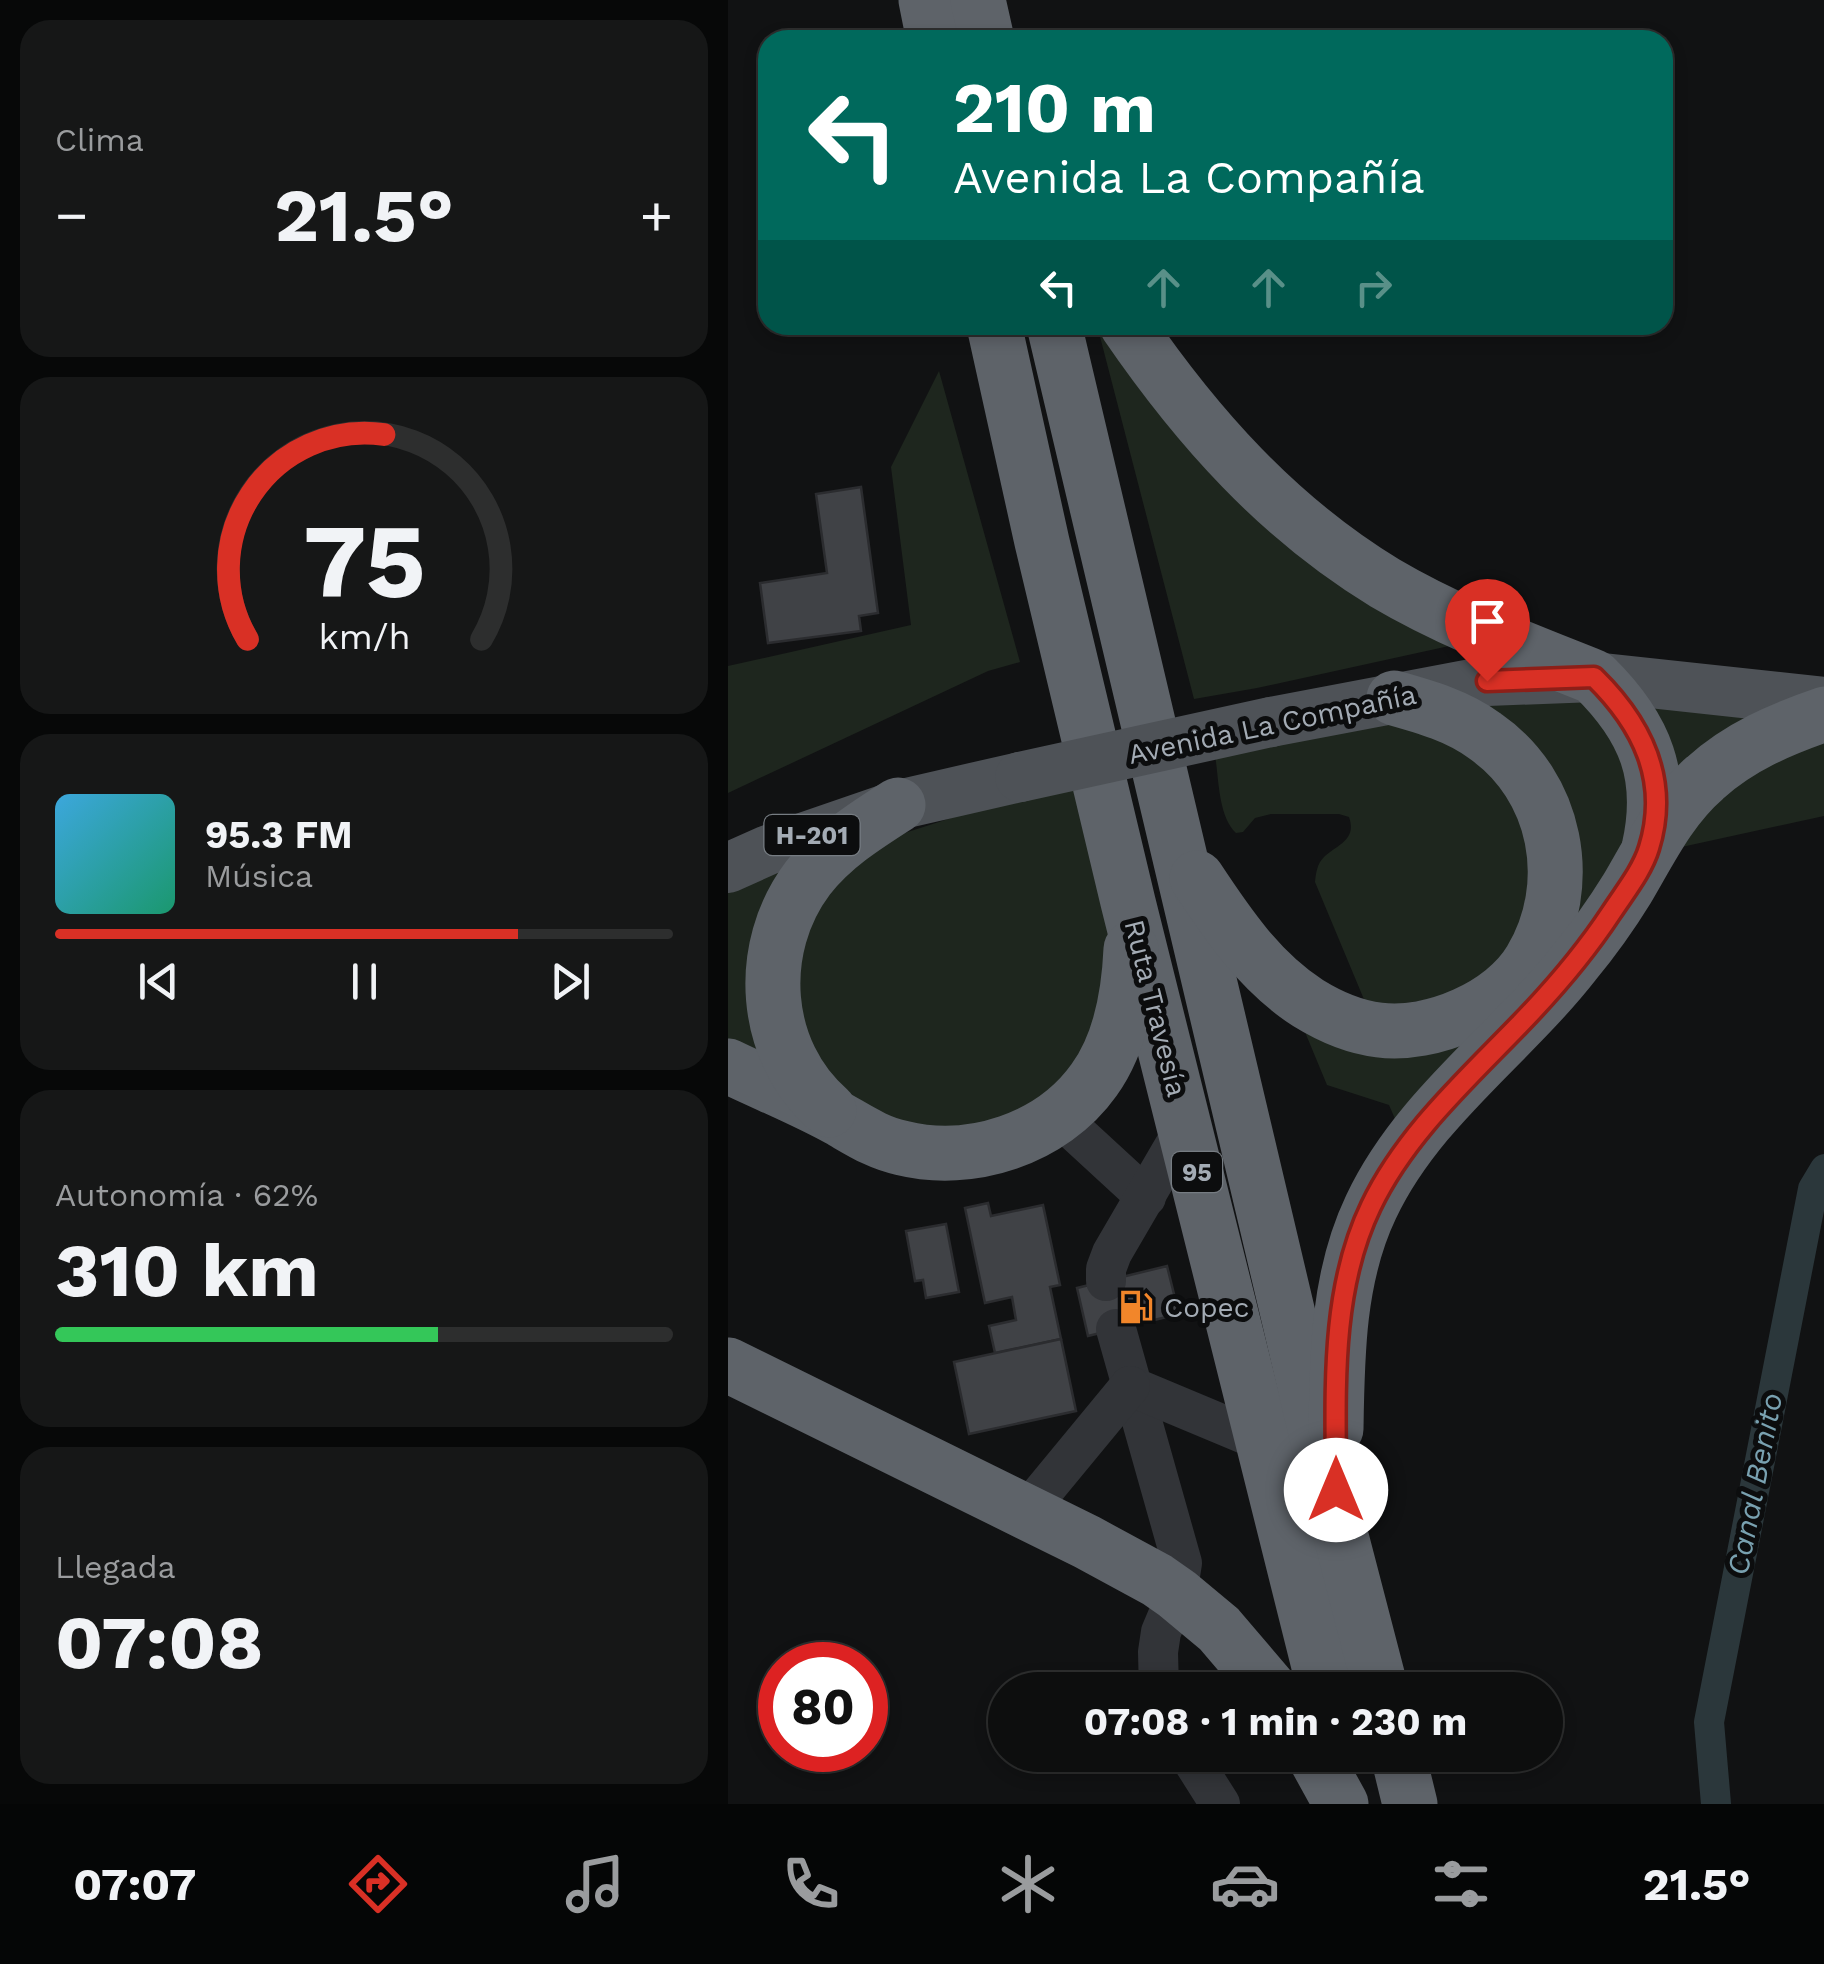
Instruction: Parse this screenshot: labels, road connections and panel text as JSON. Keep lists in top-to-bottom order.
{
  "streets": {
    "highway": ["Ruta Travesía", "95"],
    "main road": ["Avenida La Compañía", "H-201"]
  },
  "crossings": [
    ["Avenida La Compañía", "H-201"]
  ],
  "water": ["Canal Benito"],
  "places": {
    "fuel station": ["Copec"]
  },
  "page": {
    "tile": [
      "Clima",
      ["Autonomía · 62%", "310 km"],
      ["Llegada", "07:08"]
    ],
    "turn": ["210 m", "Avenida La Compañía"],
    "heat": ["−", "21.5°", "+"],
    "song": ["95.3 FM", "Música"],
    "limit": "80",
    "trip": "07:08 · 1 min · 230 m",
    "tabs": ["07:07", "21.5°"],
    "gauge": ["75", "km/h"]
  }
}
